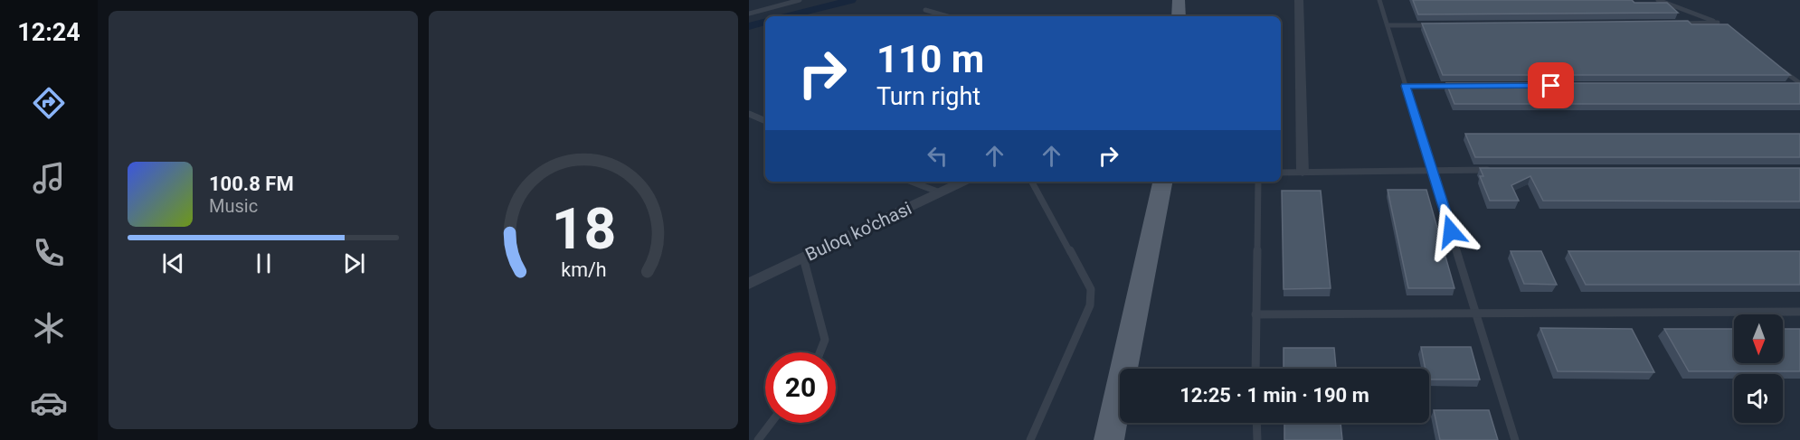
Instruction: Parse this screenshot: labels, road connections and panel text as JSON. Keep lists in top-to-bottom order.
{
  "streets": {
    "street": ["Buloq ko'chasi"]
  },
  "north": "bottom",
  "page": {
    "tabs": "12:24",
    "turn": ["110 m", "Turn right"],
    "song": ["100.8 FM", "Music"],
    "limit": "20",
    "trip": "12:25 · 1 min · 190 m",
    "gauge": ["18", "km/h"]
  }
}
